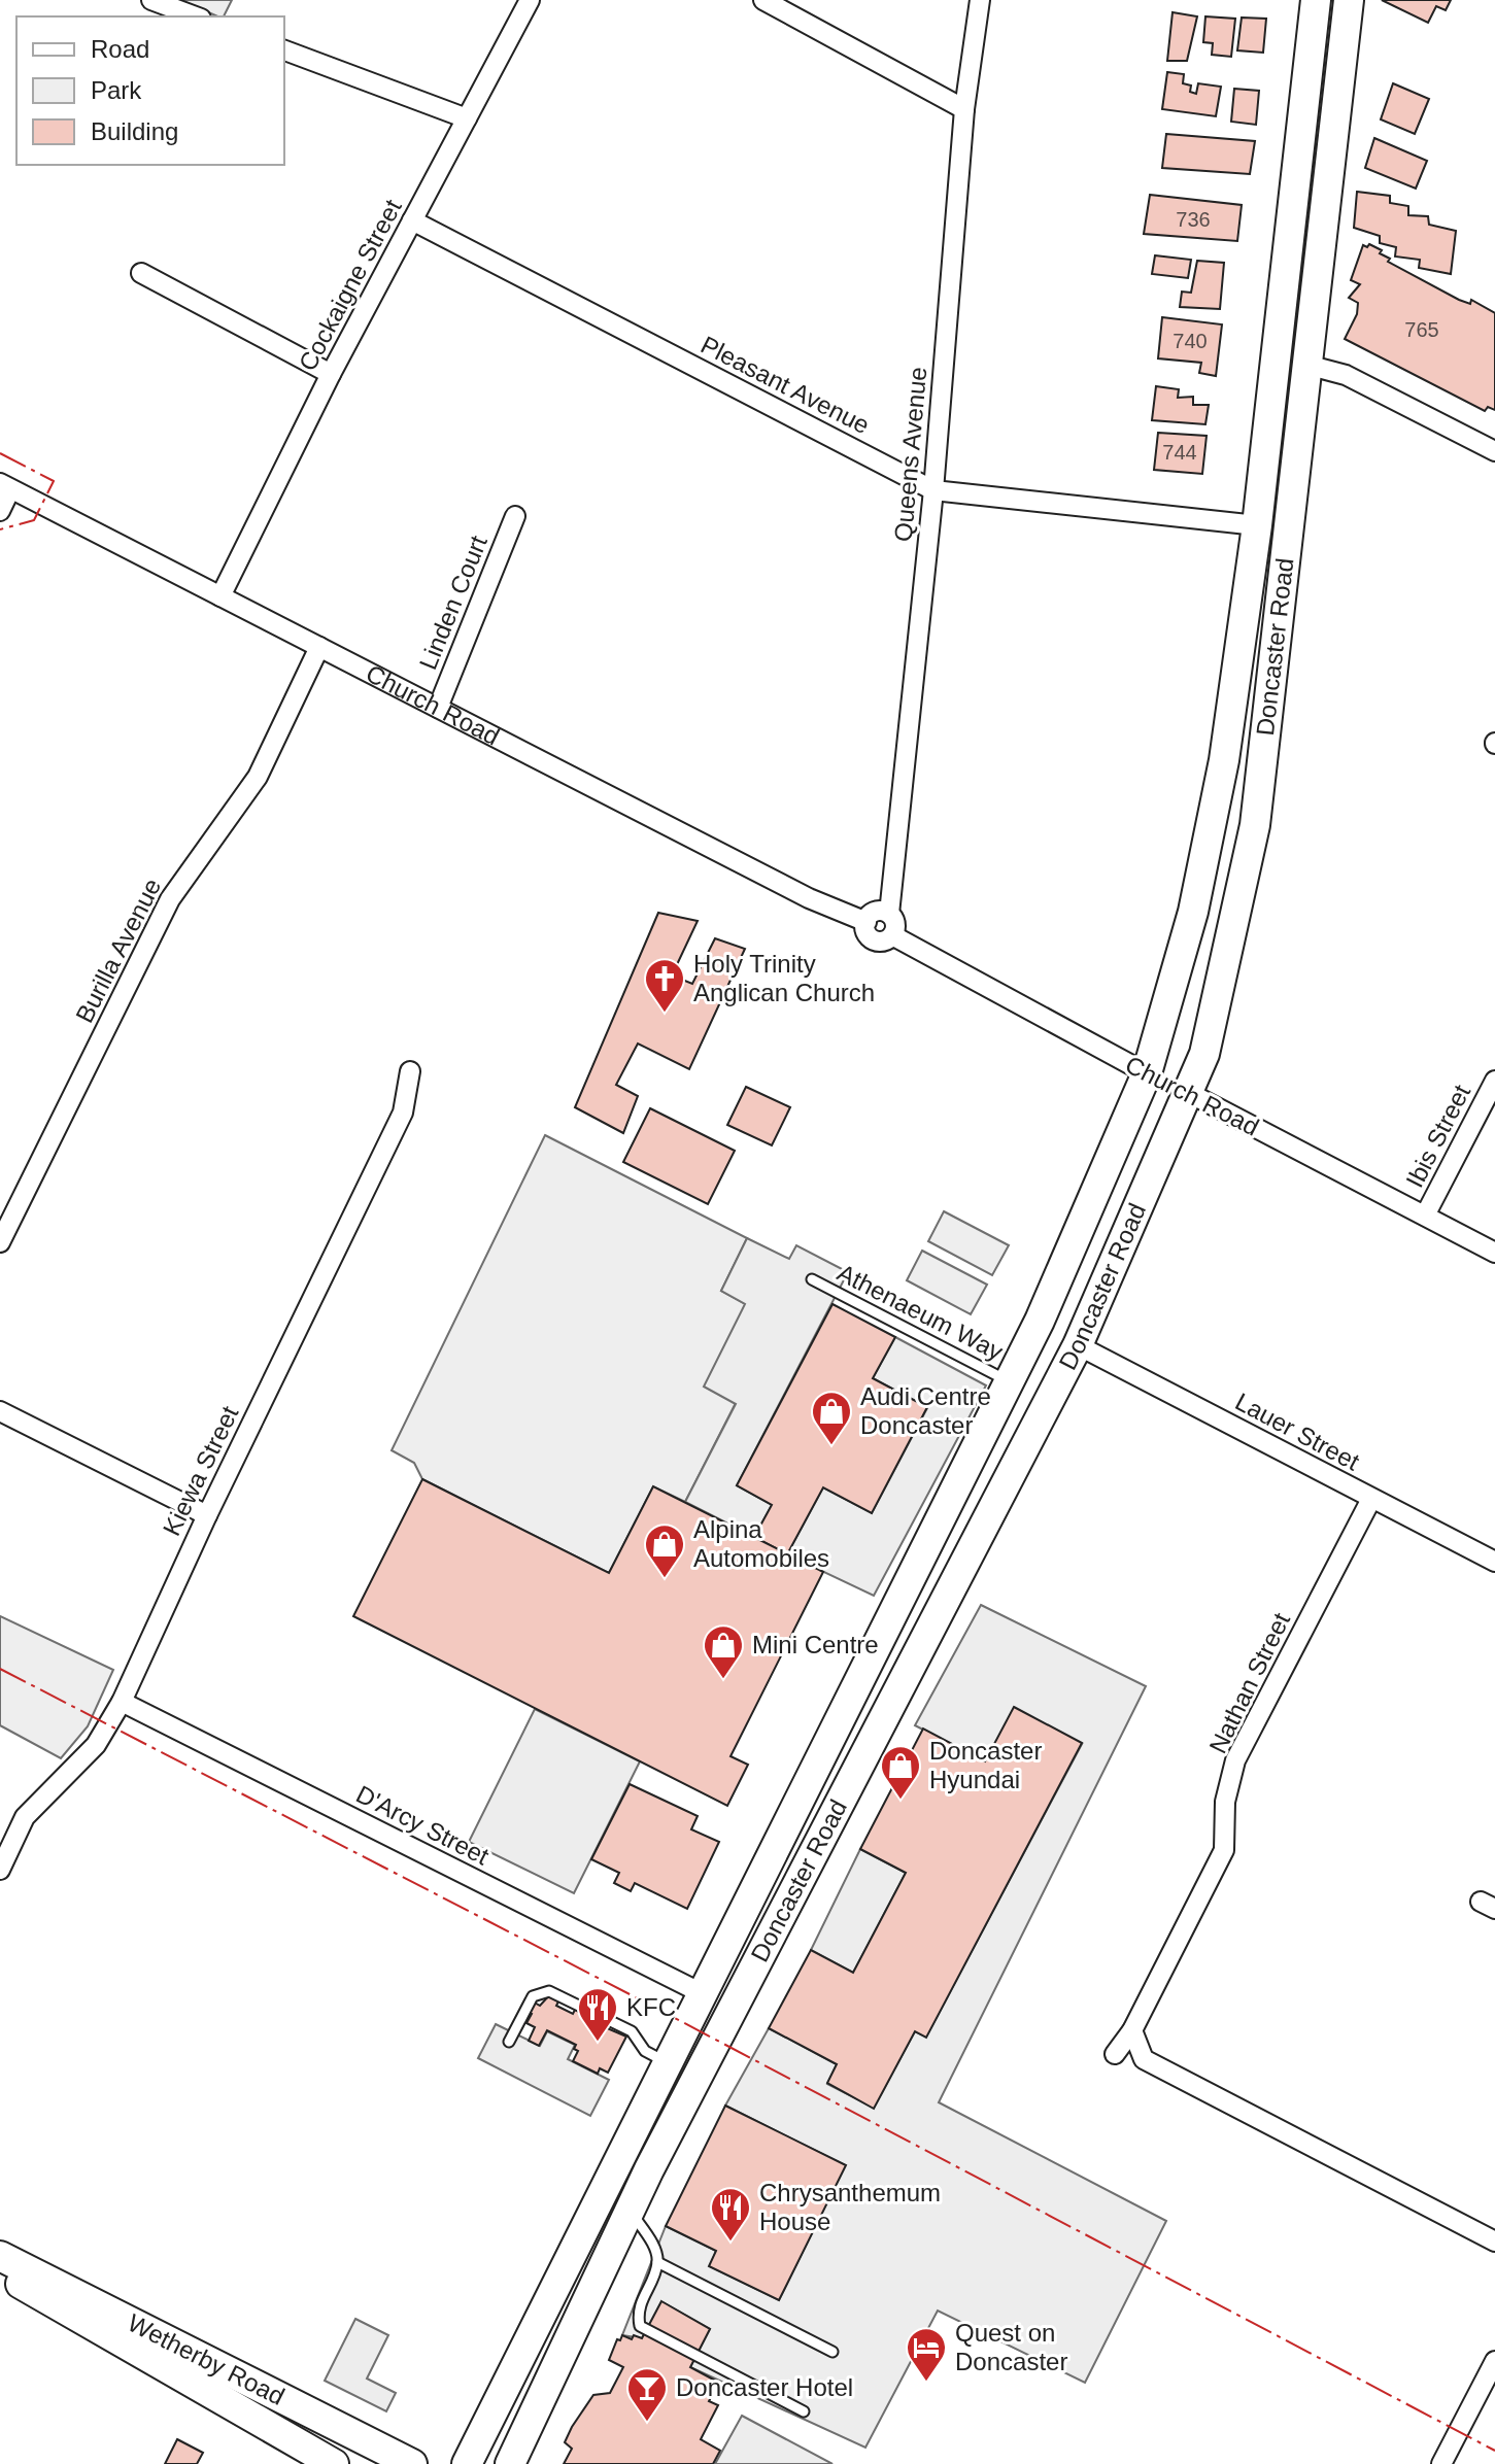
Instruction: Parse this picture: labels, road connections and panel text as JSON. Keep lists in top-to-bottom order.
{
  "streets": {
    "main road": ["Doncaster Road", "Church Road", "Wetherby Road"],
    "street": [
      "Cockaigne Street",
      "Pleasant Avenue",
      "Queens Avenue",
      "Linden Court",
      "Burilla Avenue",
      "Ibis Street",
      "Lauer Street",
      "Kiewa Street",
      "Nathan Street",
      "D'Arcy Street"
    ],
    "lane": ["Athenaeum Way"]
  },
  "crossings": [
    ["Cockaigne Street", "Pleasant Avenue"],
    ["Cockaigne Street", "Church Road"],
    ["Pleasant Avenue", "Queens Avenue"],
    ["Pleasant Avenue", "Doncaster Road"],
    ["Queens Avenue", "Church Road"],
    ["Linden Court", "Church Road"],
    ["Doncaster Road", "Church Road"],
    ["Doncaster Road", "Athenaeum Way"],
    ["Doncaster Road", "Lauer Street"],
    ["Doncaster Road", "D'Arcy Street"],
    ["Church Road", "Burilla Avenue"],
    ["Church Road", "Ibis Street"],
    ["Lauer Street", "Nathan Street"],
    ["Kiewa Street", "D'Arcy Street"]
  ],
  "places": {
    "church": ["Holy Trinity Anglican Church"],
    "shop": [
      "Audi Centre Doncaster",
      "Alpina Automobiles",
      "Mini Centre",
      "Doncaster Hyundai"
    ],
    "restaurant": ["KFC", "Chrysanthemum House"],
    "hotel": ["Quest on Doncaster"],
    "bar": ["Doncaster Hotel"]
  },
  "house_numbers": [
    "736",
    "765",
    "740",
    "744"
  ],
  "legend": ["Road", "Park", "Building"]
}
